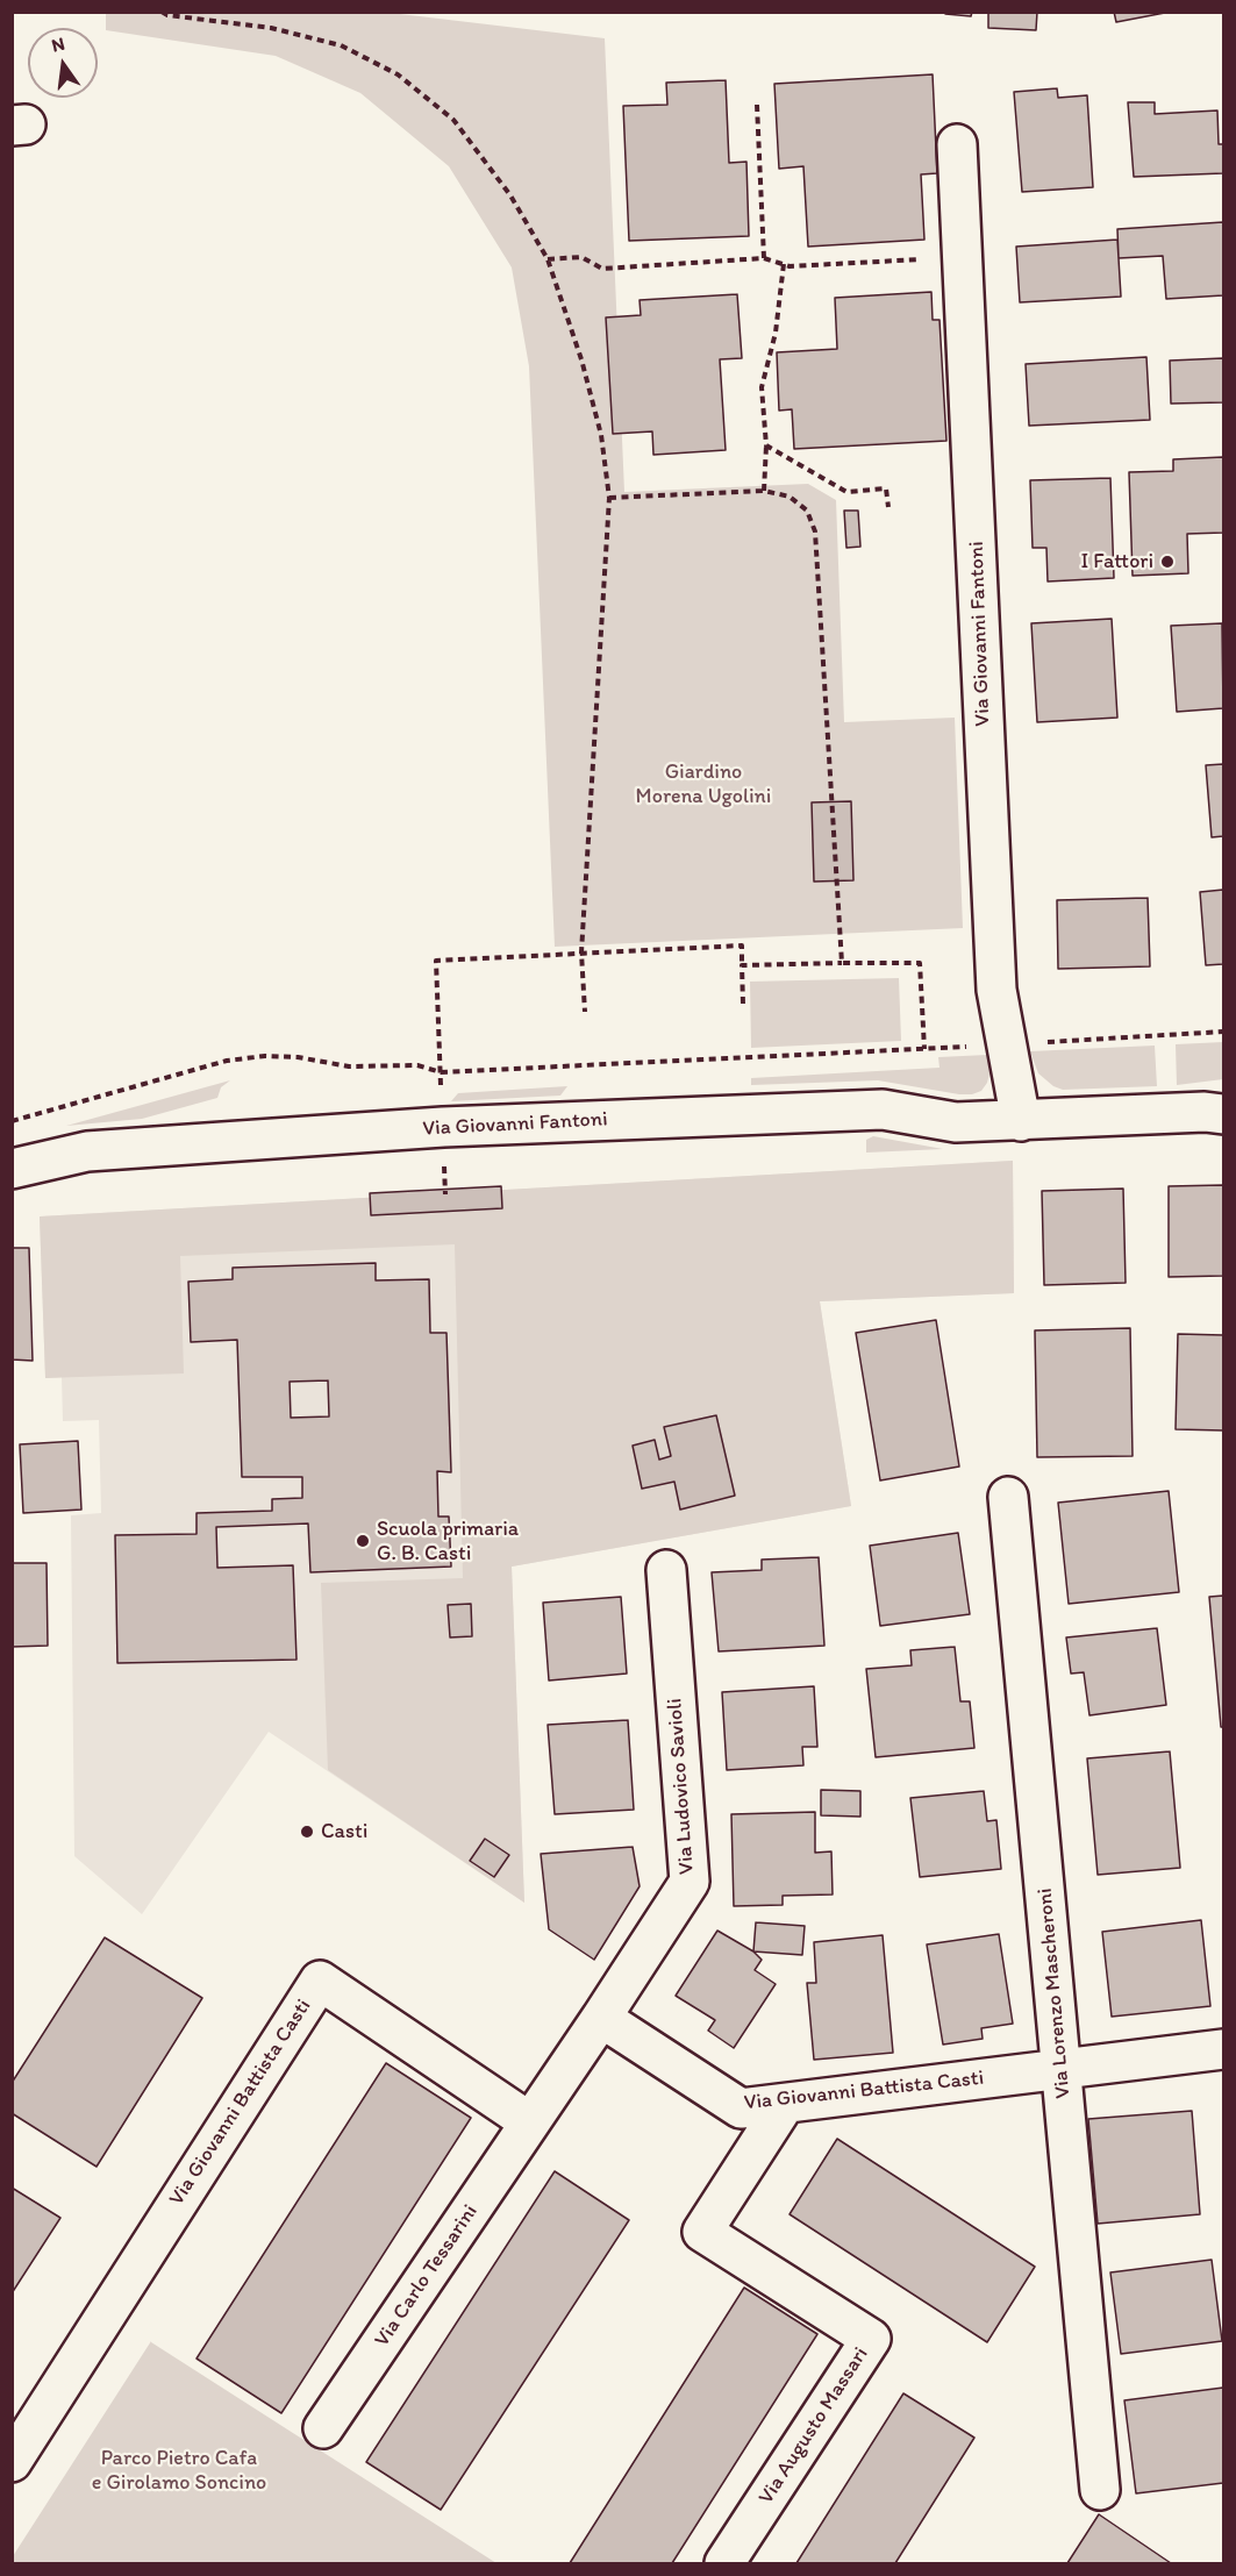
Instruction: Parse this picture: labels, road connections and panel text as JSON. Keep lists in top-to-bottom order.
{
  "streets": {
    "street": [
      "Via Giovanni Fantoni",
      "Via Ludovico Savioli",
      "Via Lorenzo Mascheroni",
      "Via Giovanni Battista Casti",
      "Via Carlo Tessarini",
      "Via Augusto Massari"
    ]
  },
  "crossings": [
    ["Via Ludovico Savioli", "Via Giovanni Battista Casti"],
    ["Via Lorenzo Mascheroni", "Via Giovanni Battista Casti"],
    ["Via Giovanni Battista Casti", "Via Carlo Tessarini"],
    ["Via Giovanni Battista Casti", "Via Augusto Massari"]
  ],
  "parks": ["Giardino Morena Ugolini", "Parco Pietro Cafa e Girolamo Soncino"],
  "places": ["I Fattori", "Scuola primaria G. B. Casti", "Casti"],
  "north": "top"
}
